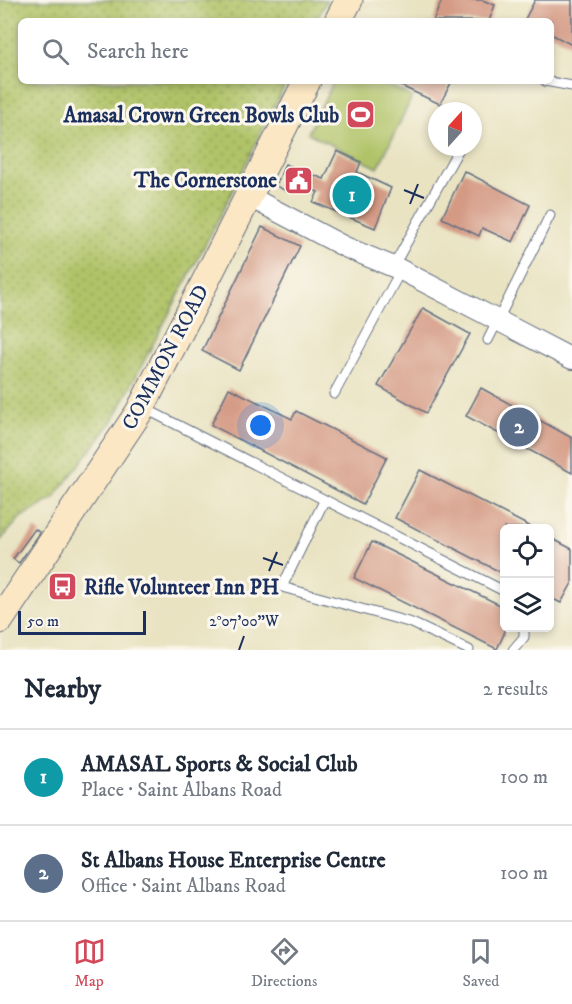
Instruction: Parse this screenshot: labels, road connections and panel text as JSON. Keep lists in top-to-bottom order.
{
  "streets": {
    "street": ["COMMON ROAD"]
  },
  "places": {
    "sports": ["Amasal Crown Green Bowls Club"],
    "public building": ["The Cornerstone"],
    "bus stop": ["Rifle Volunteer Inn PH"]
  },
  "scale_bar": "50 m",
  "north": "top",
  "page": {
    "search": "Search here",
    "pins": ["1", "2"],
    "scale": "50 m",
    "heading": ["Nearby", "2 results"],
    "list": [
      {
        "mark": "1",
        "name": "AMASAL Sports & Social Club",
        "note": "Place · Saint Albans Road",
        "value": "100 m"
      },
      {
        "mark": "2",
        "name": "St Albans House Enterprise Centre",
        "note": "Office · Saint Albans Road",
        "value": "100 m"
      }
    ],
    "nav": ["Map", "Directions", "Saved"]
  },
  "coordinates": ["2°07'00\"W"]
}
